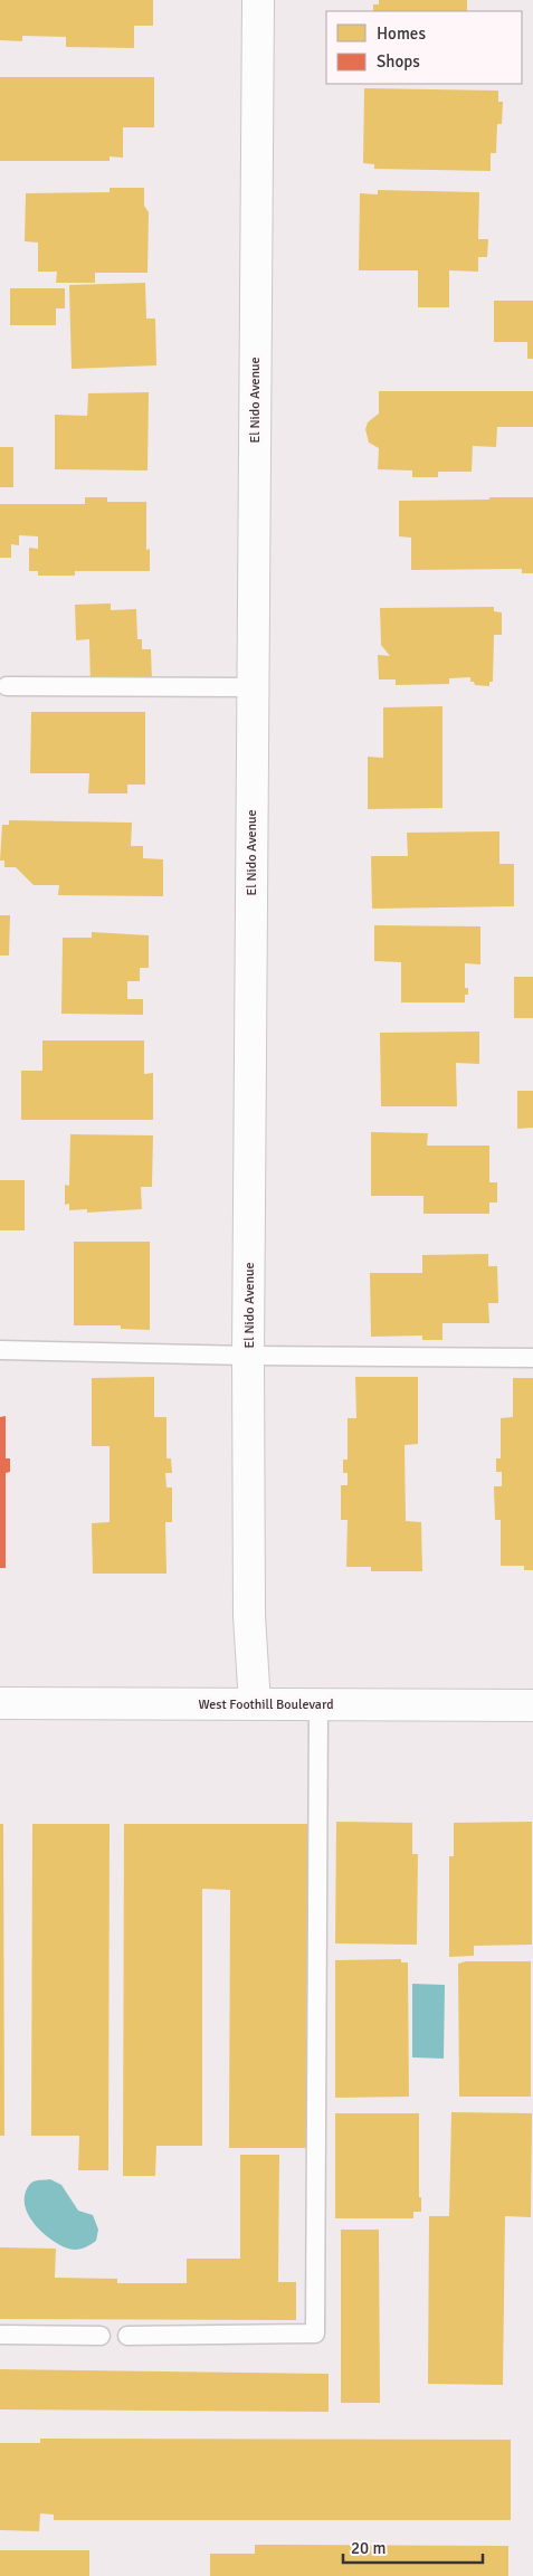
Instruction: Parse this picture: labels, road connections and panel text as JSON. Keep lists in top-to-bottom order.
{
  "streets": {
    "street": ["El Nido Avenue", "West Foothill Boulevard"]
  },
  "crossings": [
    ["El Nido Avenue", "West Foothill Boulevard"]
  ],
  "legend": ["Homes", "Shops"],
  "scale_bar": "20 m"
}
